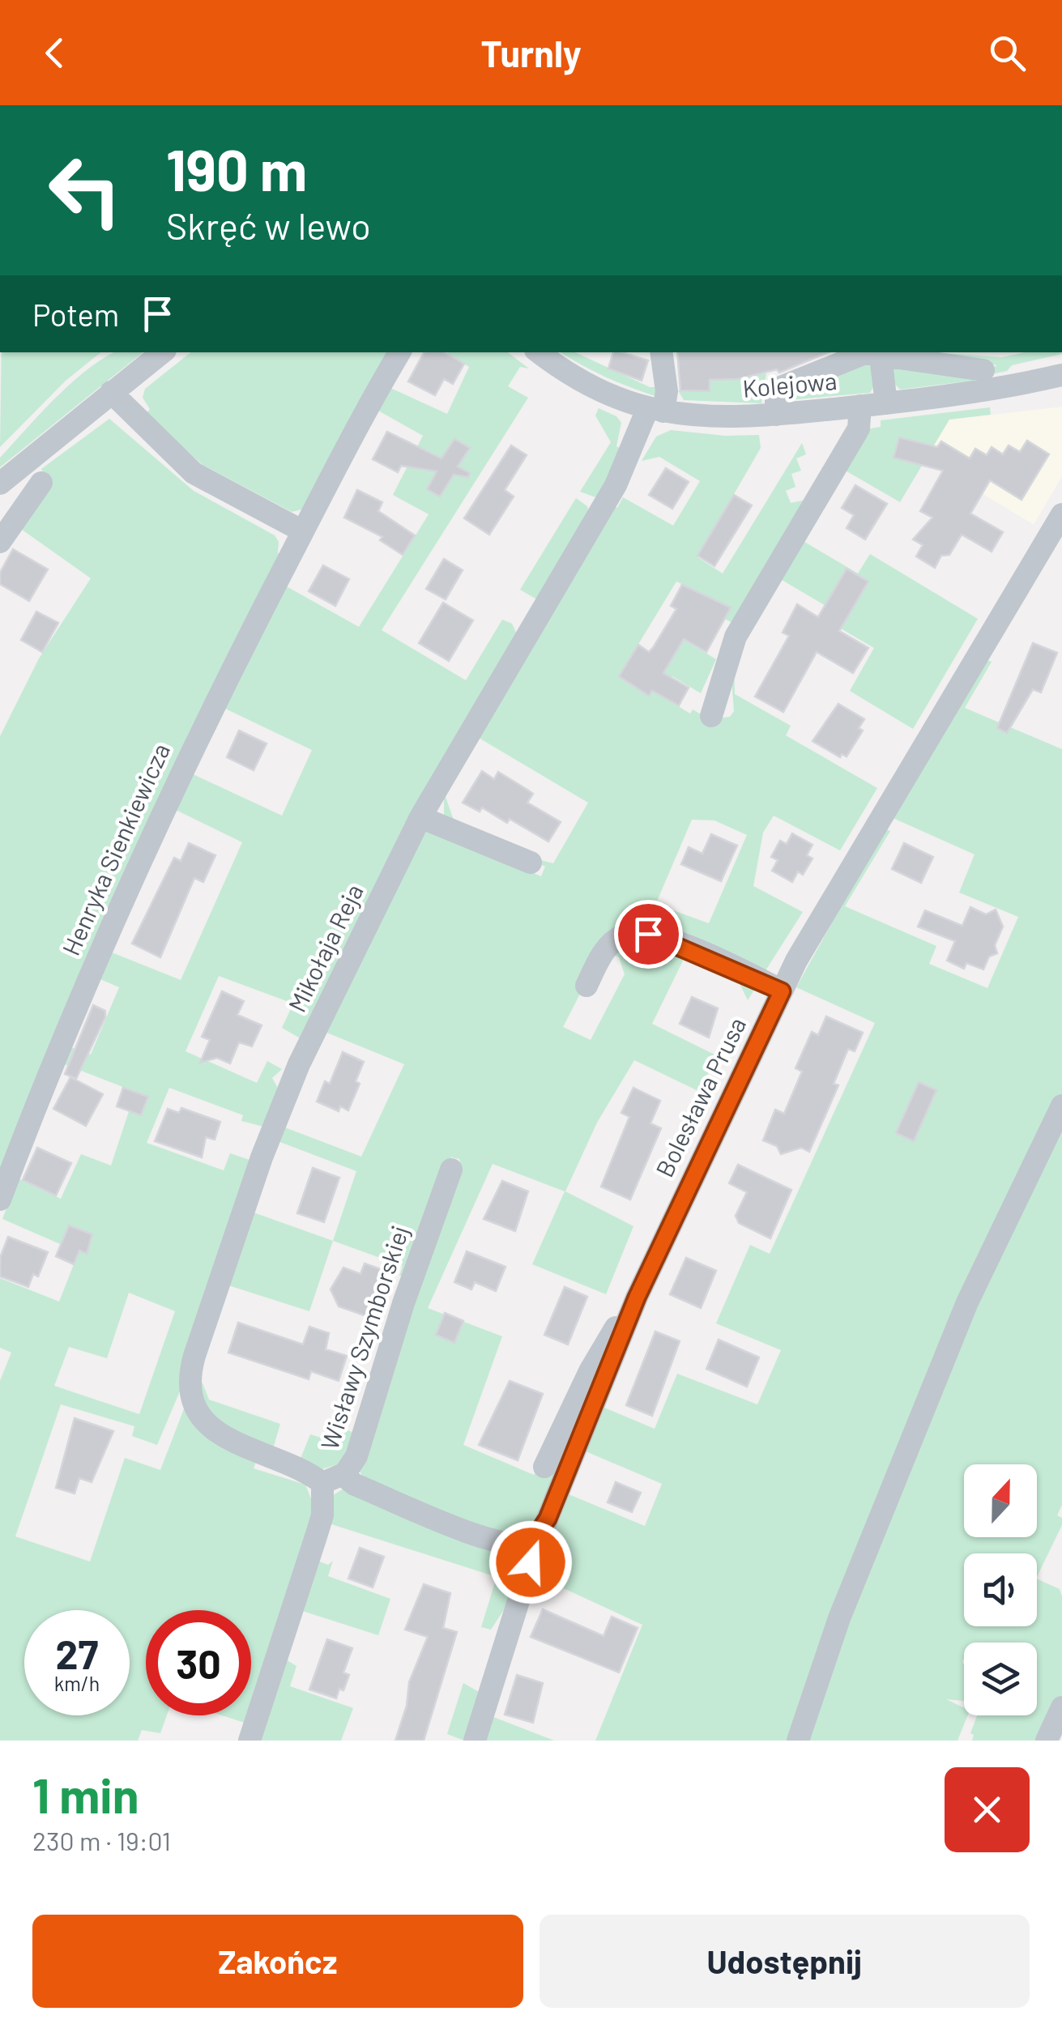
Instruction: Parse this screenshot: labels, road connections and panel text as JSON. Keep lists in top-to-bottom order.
{
  "streets": {
    "street": [
      "Kolejowa",
      "Henryka Sienkiewicza",
      "Mikołaja Reja",
      "Bolesława Prusa",
      "Wisławy Szymborskiej"
    ]
  },
  "crossings": [
    ["Kolejowa", "Mikołaja Reja"],
    ["Mikołaja Reja", "Bolesława Prusa"],
    ["Mikołaja Reja", "Wisławy Szymborskiej"]
  ],
  "north": "top",
  "page": {
    "header": "Turnly",
    "turn": ["190 m", "Skręć w lewo"],
    "then": "Potem",
    "speed": "27 km/h",
    "limit": "30",
    "heading": ["1 min", "230 m · 19:01"],
    "buttons": ["Zakończ", "Udostępnij"]
  }
}
